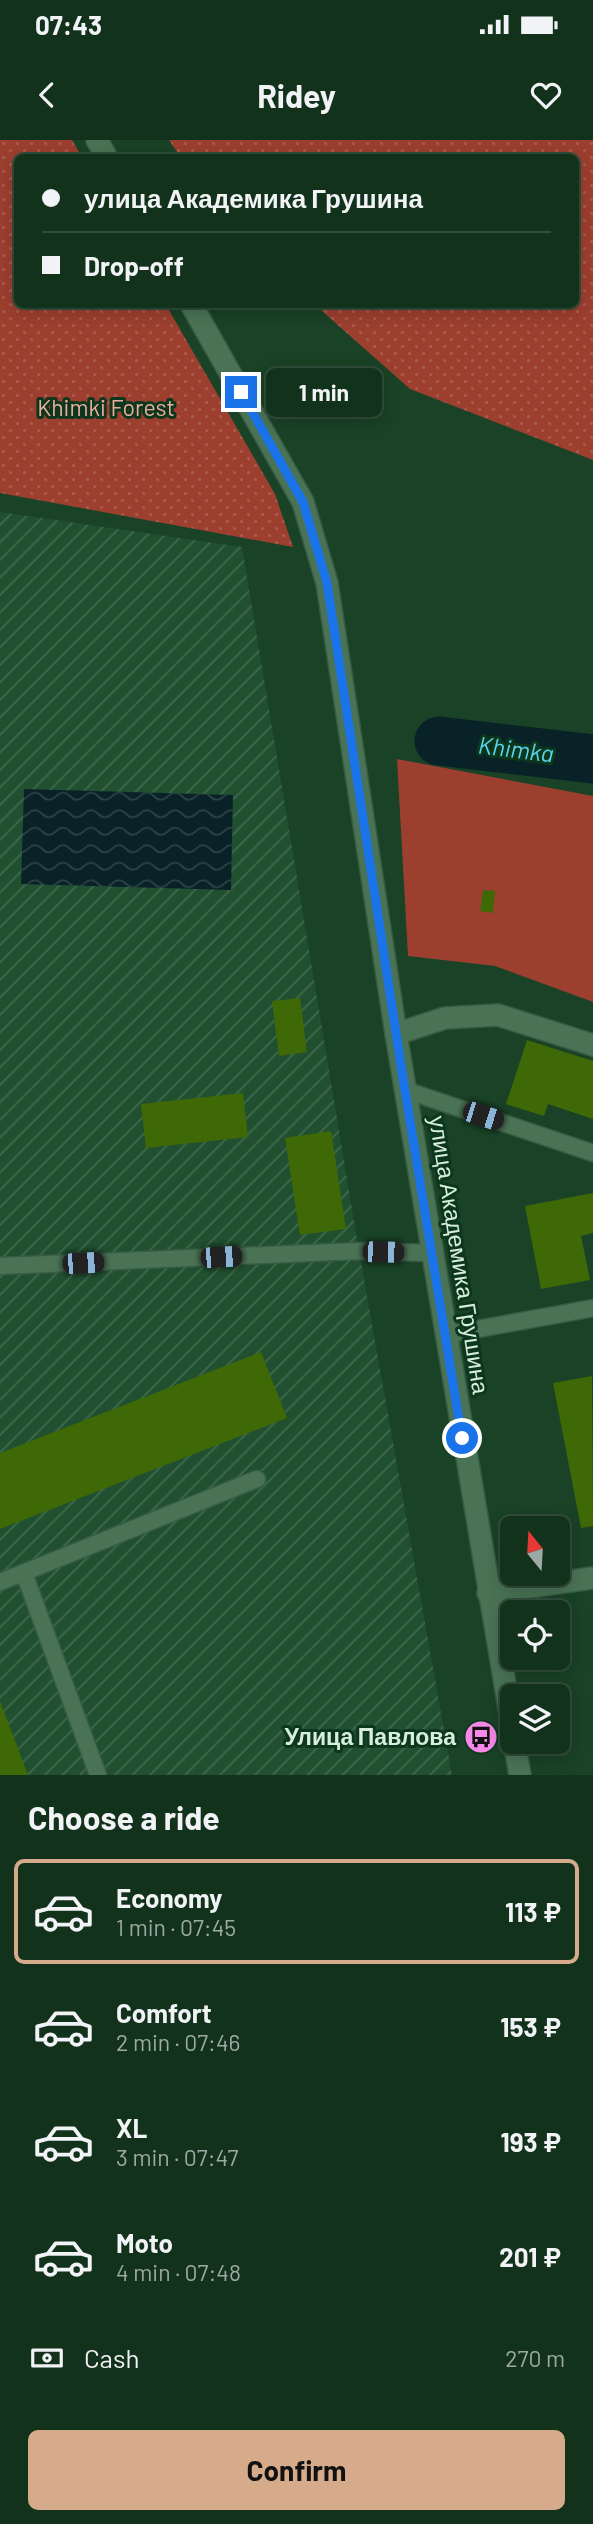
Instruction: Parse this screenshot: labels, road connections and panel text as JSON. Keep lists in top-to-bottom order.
{
  "streets": {
    "street": ["улица Академика Грушина"]
  },
  "water": ["Khimka"],
  "parks": ["Khimki Forest"],
  "places": {
    "bus stop": ["Улица Павлова"]
  },
  "north": "top",
  "page": {
    "status": "07:43",
    "header": "Ridey",
    "banner": ["улица Академика Грушина", "Drop-off"],
    "bubble": "1 min",
    "heading": "Choose a ride",
    "list": [
      {
        "name": "Economy",
        "note": "1 min · 07:45",
        "value": "113 ₽"
      },
      {
        "name": "Comfort",
        "note": "2 min · 07:46",
        "value": "153 ₽"
      },
      {
        "name": "XL",
        "note": "3 min · 07:47",
        "value": "193 ₽"
      },
      {
        "name": "Moto",
        "note": "4 min · 07:48",
        "value": "201 ₽"
      }
    ],
    "pay": ["Cash", "270 m"],
    "buttons": "Confirm"
  }
}
